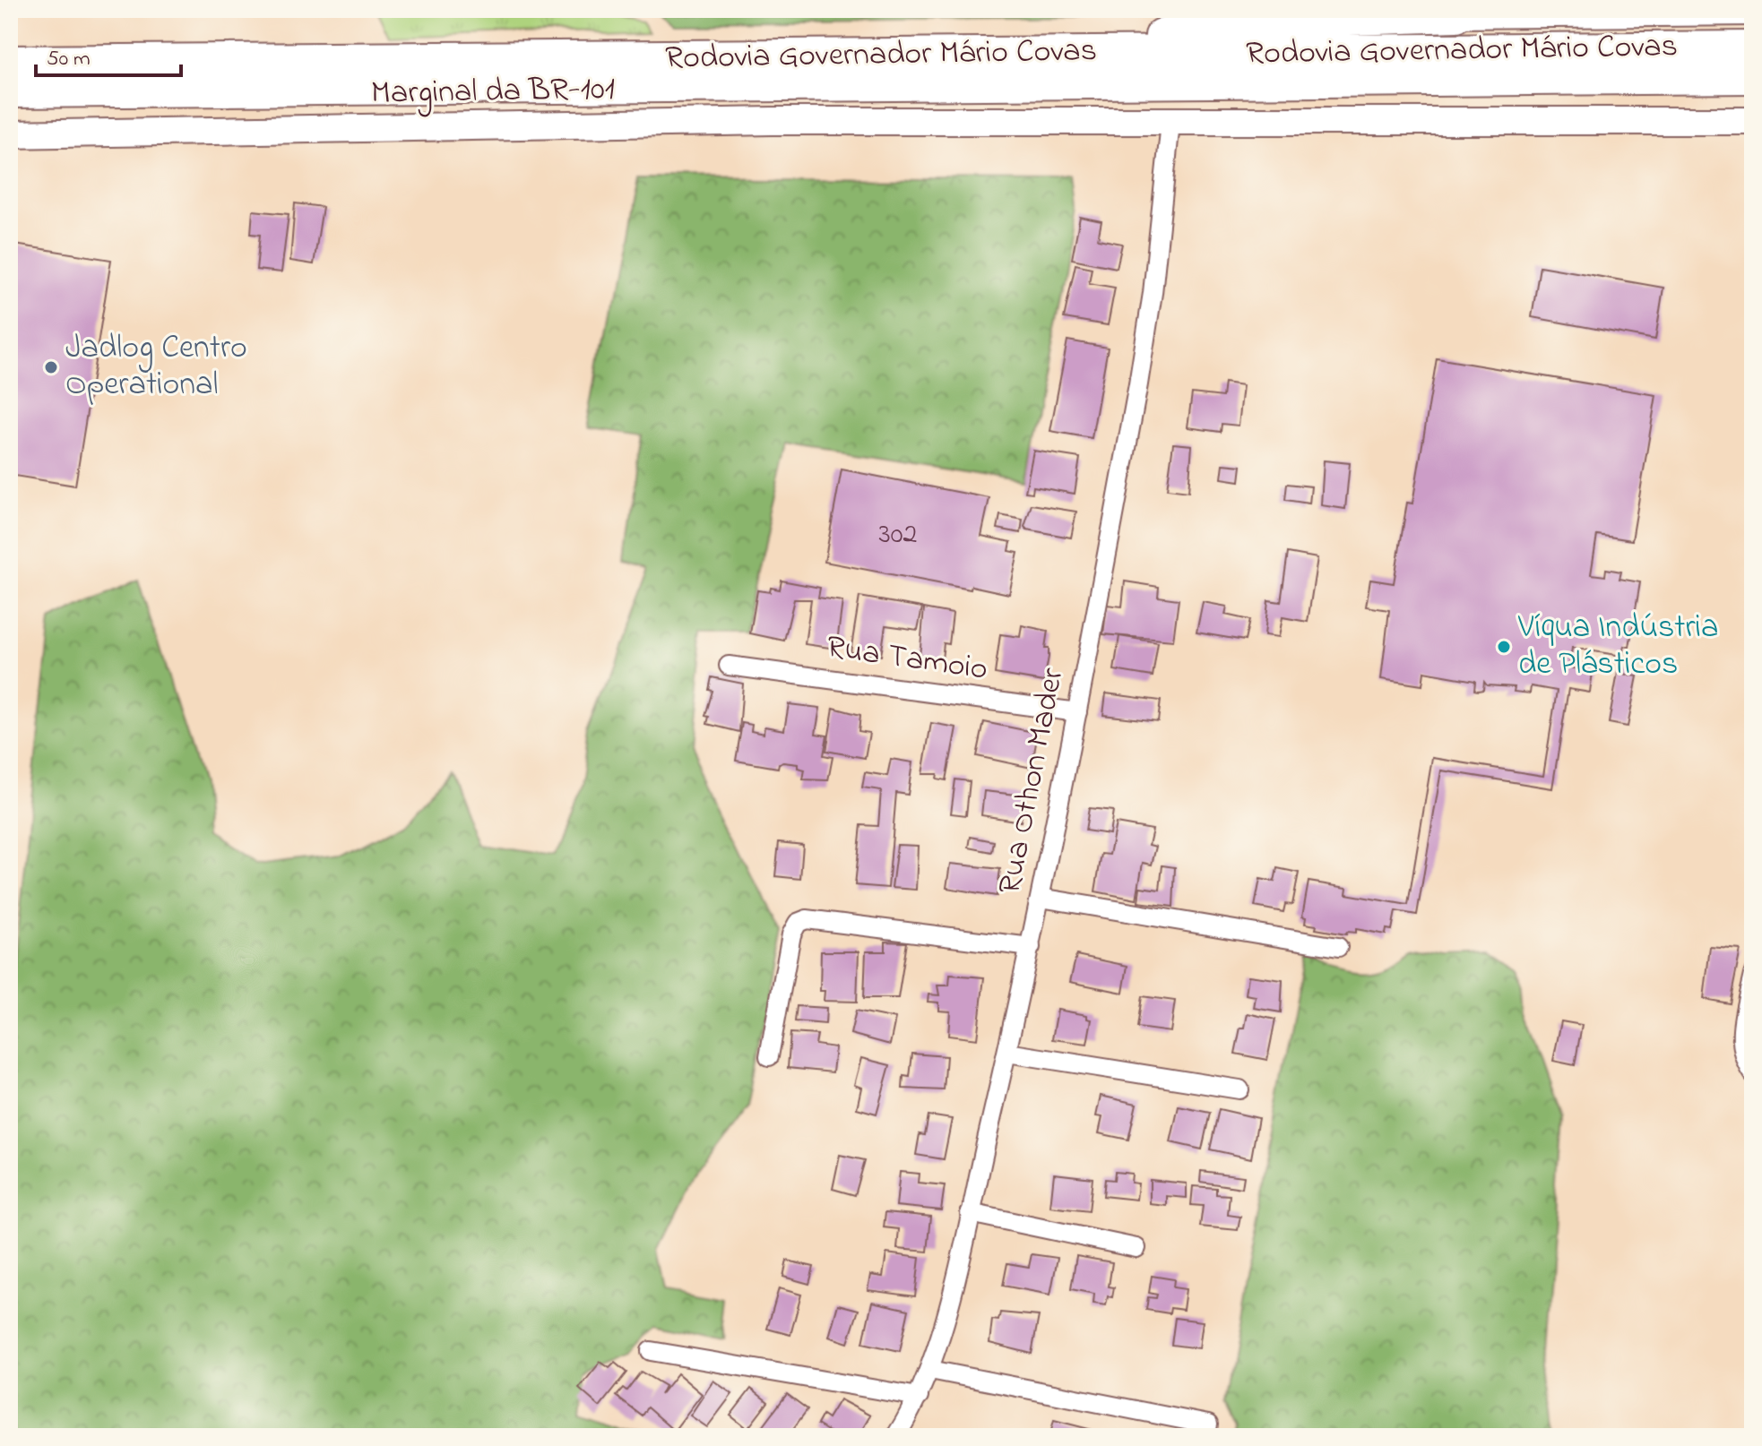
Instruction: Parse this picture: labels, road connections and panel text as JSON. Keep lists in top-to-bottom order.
{
  "streets": {
    "highway": ["Rodovia Governador Mário Covas"],
    "main road": ["Marginal da BR-101"],
    "street": ["Rua Tamoio", "Rua Othon Mader"]
  },
  "crossings": [
    ["Marginal da BR-101", "Rua Othon Mader"],
    ["Rua Tamoio", "Rua Othon Mader"]
  ],
  "places": ["Jadlog Centro Operational", "Víqua Indústria de Plásticos"],
  "house_numbers": ["302"],
  "scale_bar": "50 m"
}
